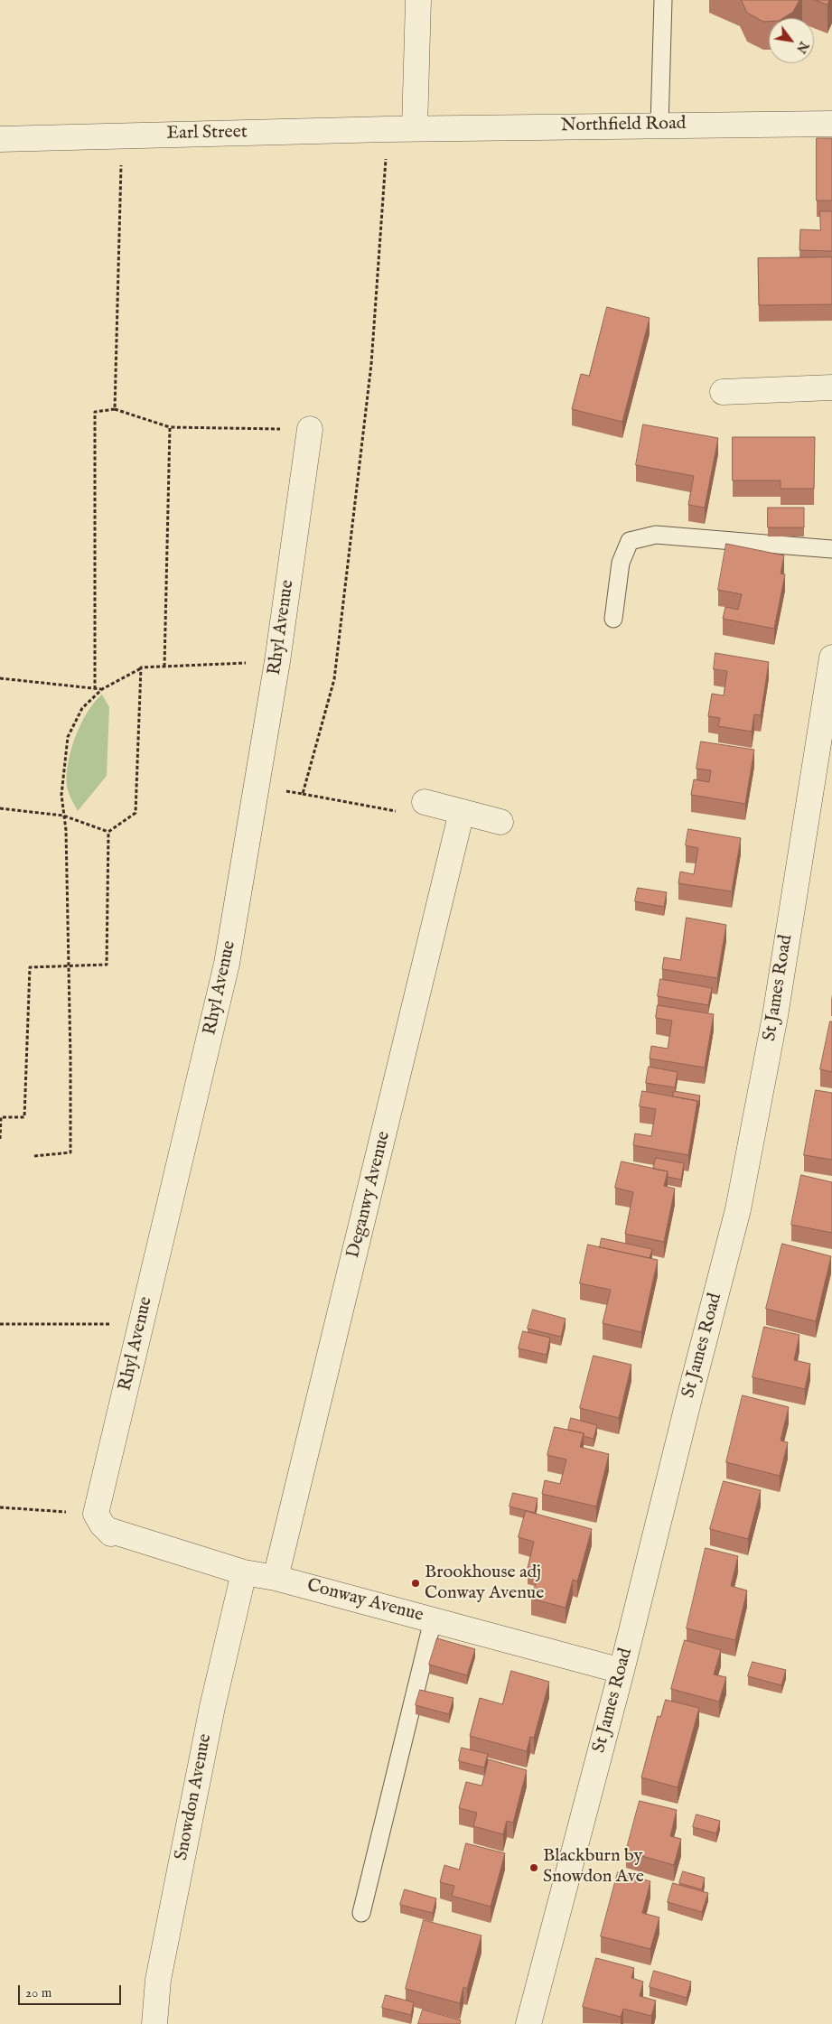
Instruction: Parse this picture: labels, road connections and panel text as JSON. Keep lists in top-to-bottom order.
{
  "streets": {
    "street": [
      "Northfield Road",
      "Earl Street",
      "Rhyl Avenue",
      "St James Road",
      "Deganwy Avenue",
      "Conway Avenue",
      "Snowdon Avenue"
    ]
  },
  "crossings": [
    ["Northfield Road", "Earl Street"],
    ["Rhyl Avenue", "Conway Avenue"],
    ["St James Road", "Conway Avenue"],
    ["Deganwy Avenue", "Conway Avenue"],
    ["Conway Avenue", "Snowdon Avenue"]
  ],
  "places": ["Brookhouse adj Conway Avenue", "Blackburn by Snowdon Ave"],
  "scale_bar": "20 m",
  "north": "bottom right"
}
